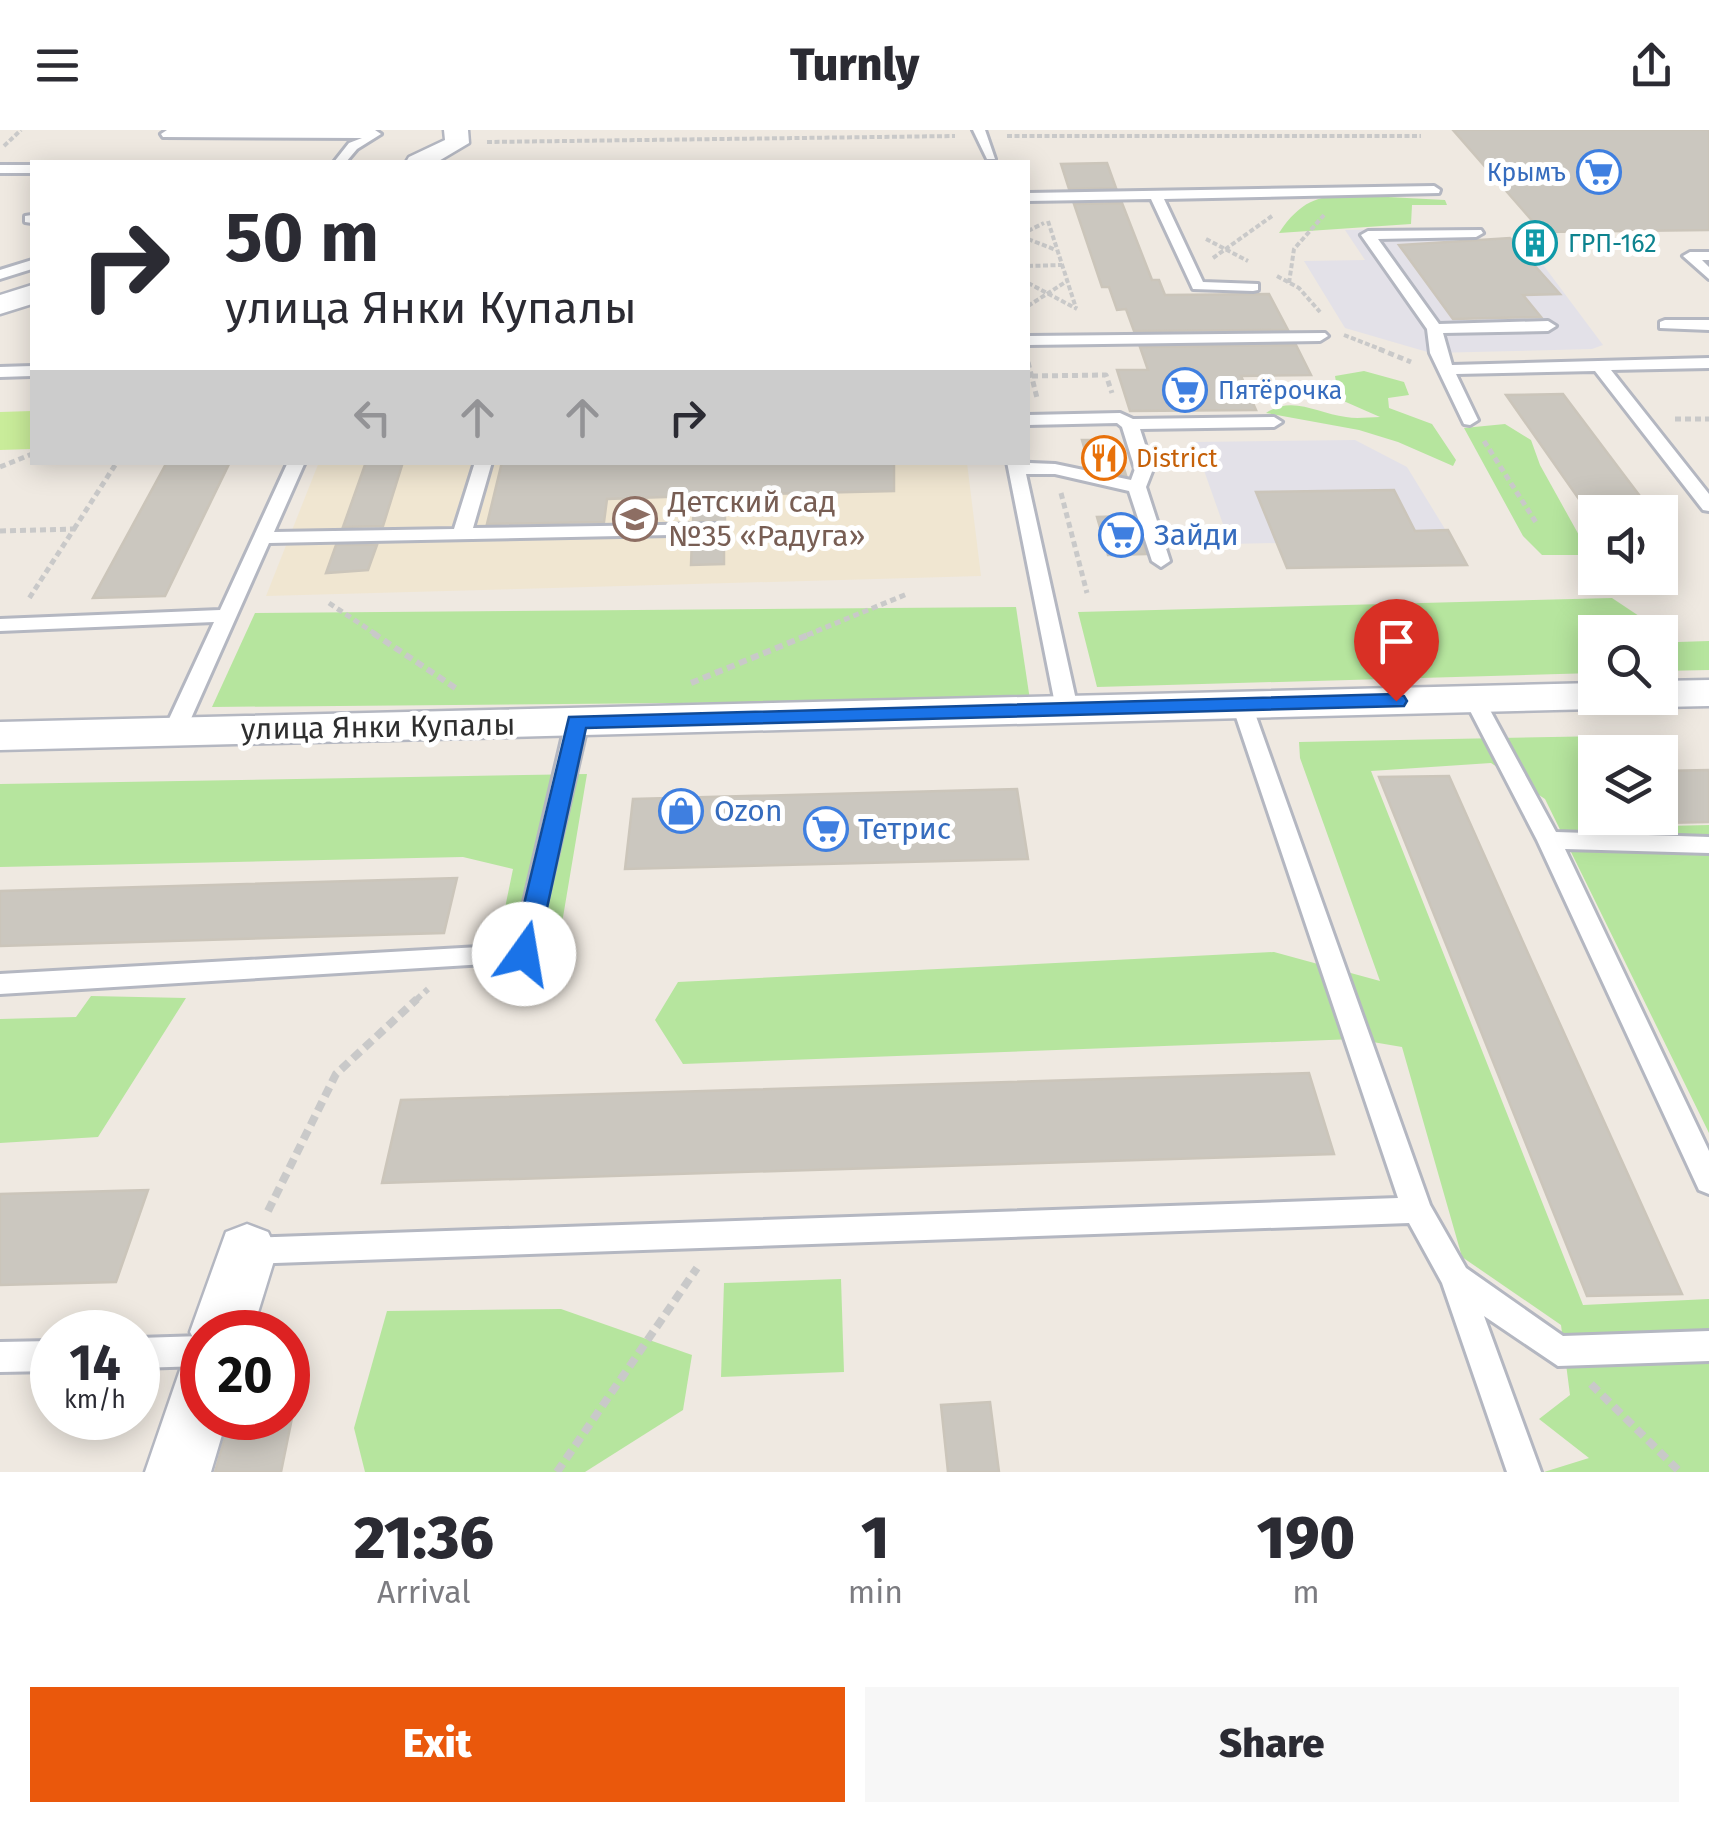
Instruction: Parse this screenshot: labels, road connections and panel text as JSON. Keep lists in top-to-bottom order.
{
  "streets": {
    "street": ["улица Янки Купалы"]
  },
  "places": {
    "supermarket": [
      "Крымъ",
      "Пятёрочка",
      "Зайди",
      "Тетрис"
    ],
    "building": ["ГРП-162"],
    "restaurant": ["District"],
    "school or university": ["Детский сад №35 «Радуга»"],
    "shop": ["Ozon"]
  },
  "page": {
    "header": "Turnly",
    "turn": ["50 m", "улица Янки Купалы"],
    "speed": "14 km/h",
    "limit": "20",
    "eta": [
      "21:36",
      "Arrival",
      "1",
      "min",
      "190",
      "m"
    ],
    "buttons": ["Exit", "Share"]
  }
}
